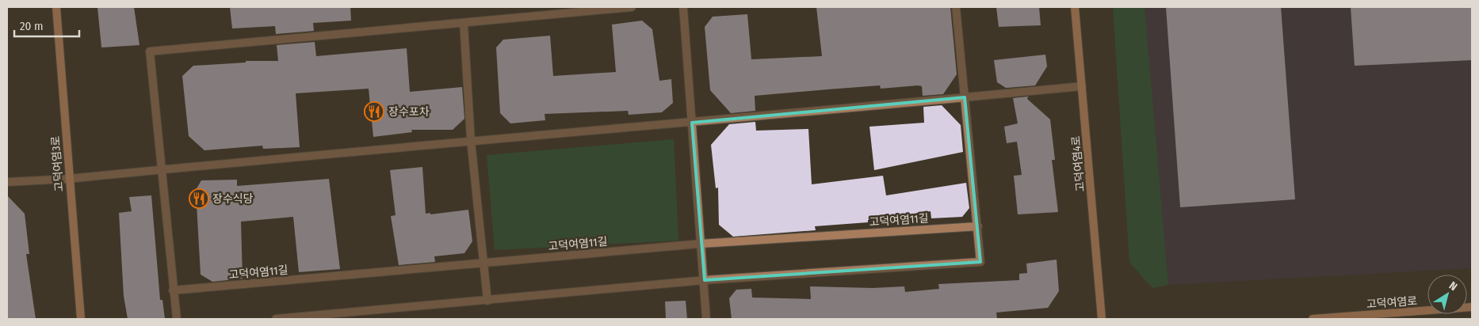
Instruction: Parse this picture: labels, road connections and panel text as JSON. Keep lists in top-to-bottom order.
{
  "streets": {
    "street": [
      "고덕여염3로",
      "고덕여염4로",
      "고덕여염11길",
      "고덕여염로"
    ]
  },
  "places": {
    "restaurant": ["장수포차", "장수식당"]
  },
  "scale_bar": "20 m",
  "north": "top right"
}
